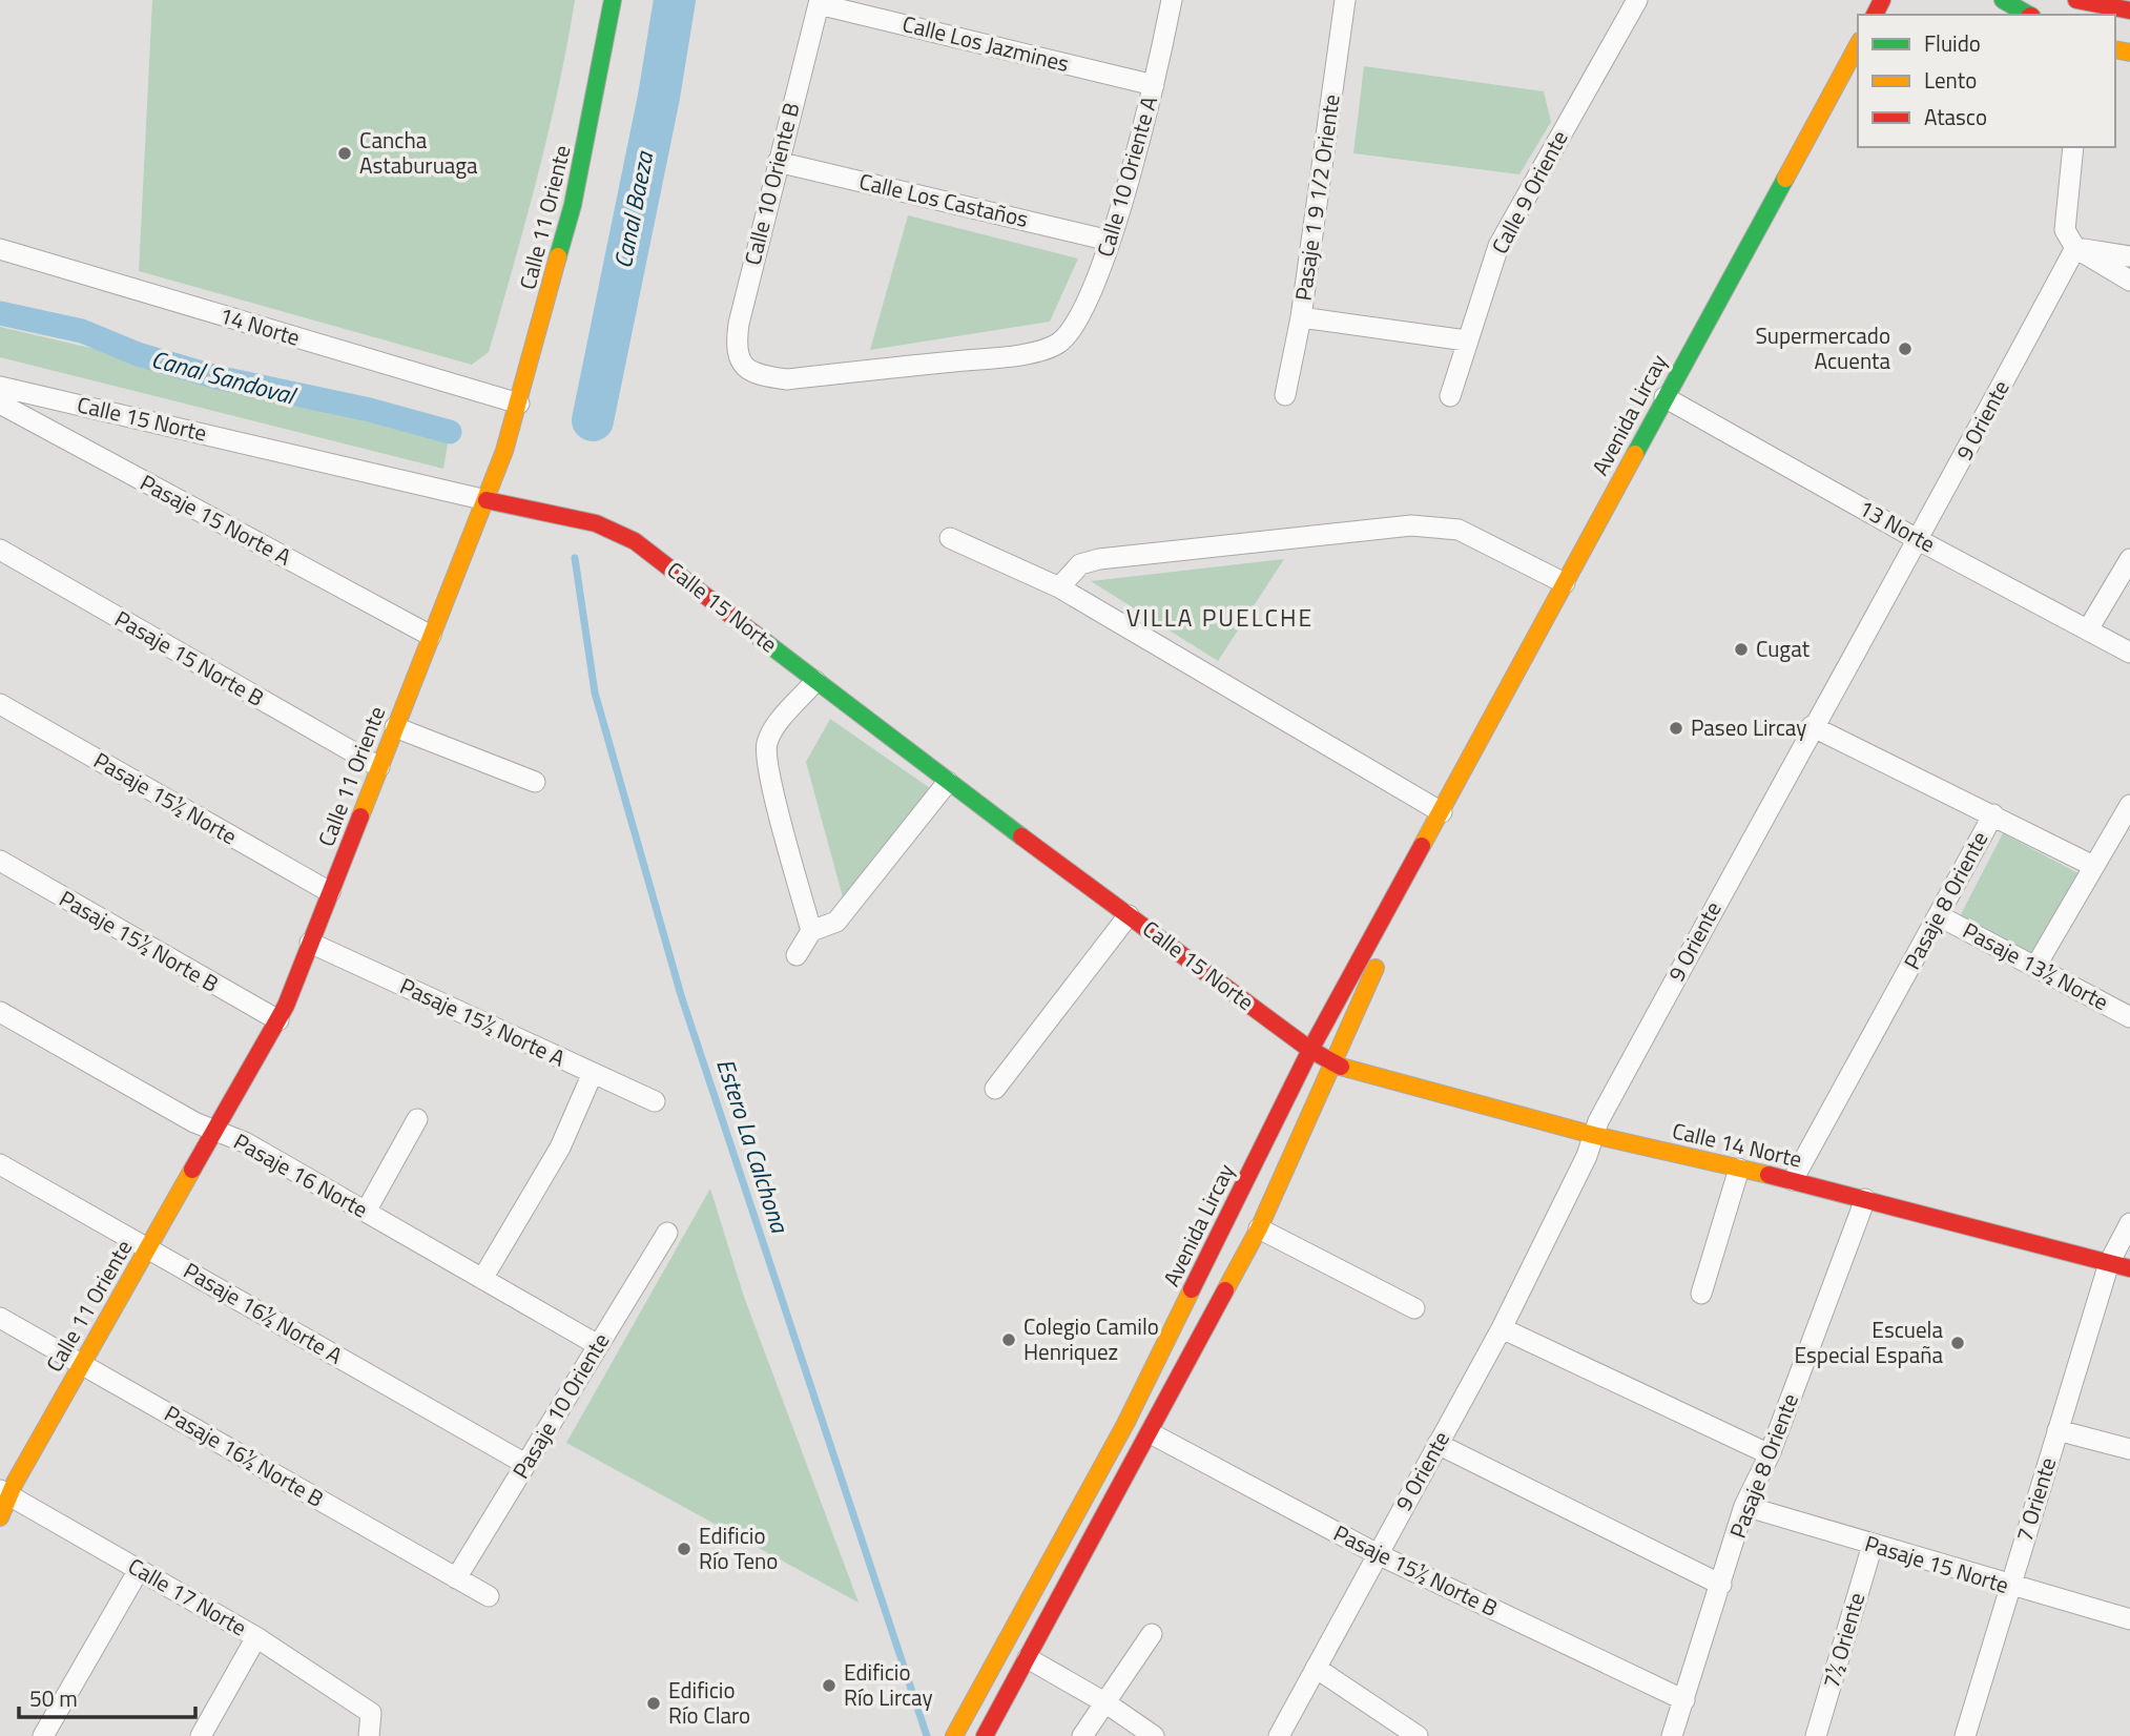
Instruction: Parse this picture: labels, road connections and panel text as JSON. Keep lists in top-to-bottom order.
{
  "streets": {
    "main road": [
      "Calle 11 Oriente",
      "Avenida Lircay",
      "Calle 15 Norte",
      "Calle 14 Norte"
    ],
    "street": [
      "Calle Los Jazmines",
      "Calle 10 Oriente A",
      "Calle 10 Oriente B",
      "Calle 9 Oriente",
      "Pasaje 1 9 1/2 Oriente",
      "Calle Los Castaños",
      "14 Norte",
      "9 Oriente",
      "Pasaje 15 Norte A",
      "13 Norte",
      "Pasaje 15 Norte B",
      "Pasaje 15½ Norte",
      "Pasaje 8 Oriente",
      "Pasaje 15½ Norte B",
      "Pasaje 13½ Norte",
      "Pasaje 15½ Norte A",
      "Pasaje 16 Norte",
      "Pasaje 16½ Norte A",
      "Pasaje 10 Oriente",
      "Pasaje 16½ Norte B",
      "7 Oriente",
      "Pasaje 15 Norte",
      "Calle 17 Norte",
      "7½ Oriente"
    ]
  },
  "crossings": [
    ["Calle Los Jazmines", "Calle 10 Oriente A"],
    ["Calle Los Jazmines", "Calle 10 Oriente B"],
    ["Calle 10 Oriente A", "Calle 10 Oriente B"],
    ["Calle 10 Oriente A", "Calle Los Castaños"],
    ["Calle 10 Oriente B", "Calle Los Castaños"],
    ["Calle 11 Oriente", "14 Norte"],
    ["Calle 11 Oriente", "Calle 15 Norte"],
    ["Calle 11 Oriente", "Pasaje 15 Norte A"],
    ["Calle 11 Oriente", "Pasaje 15 Norte B"],
    ["Calle 11 Oriente", "Pasaje 15½ Norte"],
    ["Calle 11 Oriente", "Pasaje 15½ Norte B"],
    ["Calle 11 Oriente", "Pasaje 15½ Norte A"],
    ["Calle 11 Oriente", "Pasaje 16 Norte"],
    ["Calle 11 Oriente", "Pasaje 16½ Norte A"],
    ["Calle 11 Oriente", "Pasaje 16½ Norte B"],
    ["Calle 11 Oriente", "Calle 17 Norte"],
    ["Avenida Lircay", "Calle 15 Norte"],
    ["Avenida Lircay", "13 Norte"],
    ["Avenida Lircay", "Pasaje 15½ Norte B"],
    ["Avenida Lircay", "Calle 14 Norte"],
    ["Calle 15 Norte", "Calle 14 Norte"],
    ["9 Oriente", "13 Norte"],
    ["9 Oriente", "Pasaje 15½ Norte B"],
    ["9 Oriente", "Calle 14 Norte"],
    ["Pasaje 8 Oriente", "Pasaje 15½ Norte B"],
    ["Pasaje 8 Oriente", "Pasaje 13½ Norte"],
    ["Pasaje 8 Oriente", "Calle 14 Norte"],
    ["Pasaje 8 Oriente", "Pasaje 15 Norte"],
    ["Calle 14 Norte", "7 Oriente"],
    ["Pasaje 16 Norte", "Pasaje 10 Oriente"],
    ["Pasaje 16½ Norte A", "Pasaje 10 Oriente"],
    ["Pasaje 10 Oriente", "Pasaje 16½ Norte B"],
    ["7 Oriente", "Pasaje 15 Norte"],
    ["Pasaje 15 Norte", "7½ Oriente"]
  ],
  "districts": ["VILLA PUELCHE"],
  "water": ["Canal Baeza", "Canal Sandoval", "Estero La Calchona"],
  "places": [
    "Cancha Astaburuaga",
    "Supermercado Acuenta",
    "Cugat",
    "Paseo Lircay",
    "Colegio Camilo Henriquez",
    "Escuela Especial España",
    "Edificio Río Teno",
    "Edificio Río Lircay",
    "Edificio Río Claro"
  ],
  "legend": ["Fluido", "Lento", "Atasco"],
  "scale_bar": "50 m"
}
